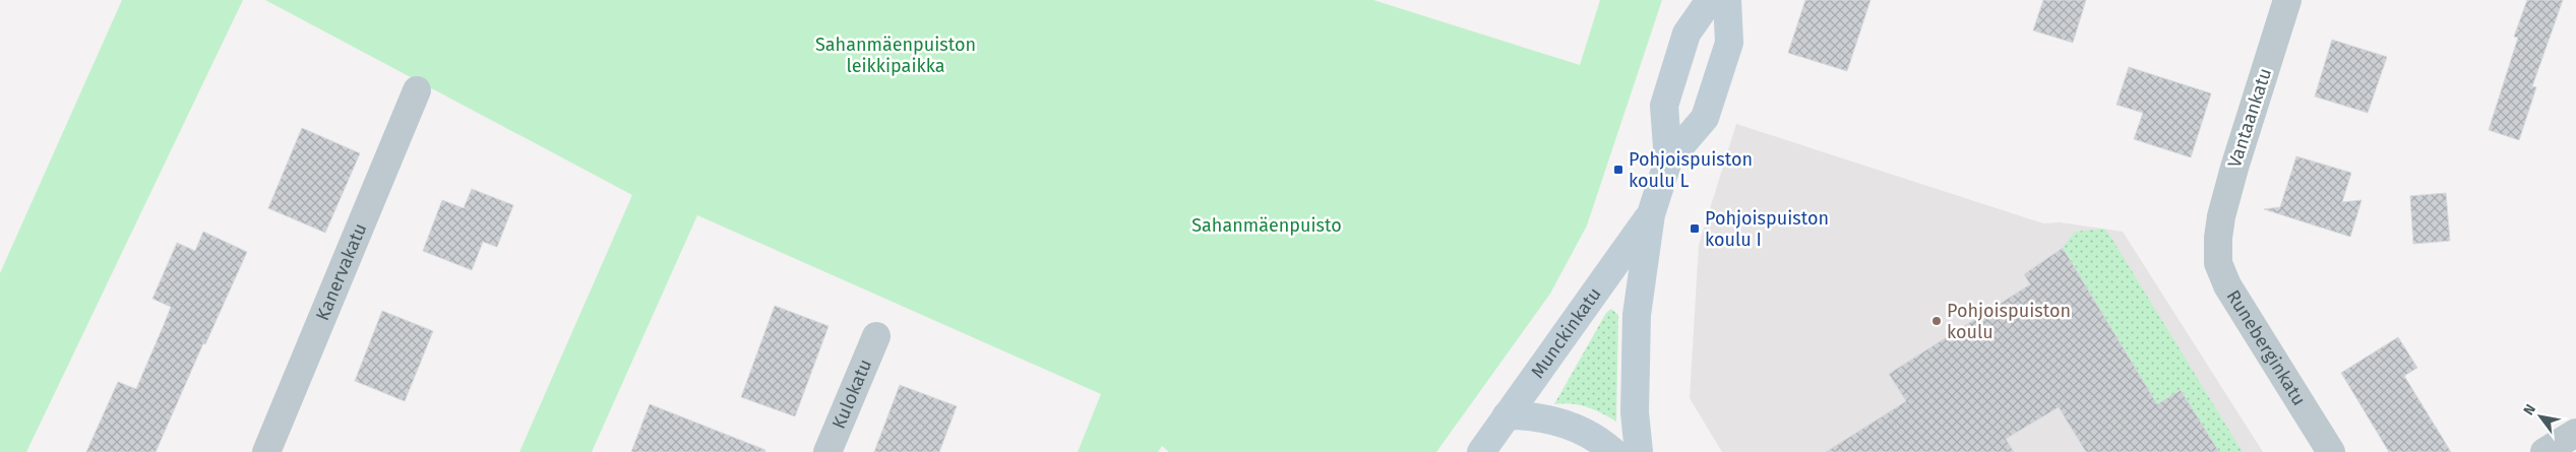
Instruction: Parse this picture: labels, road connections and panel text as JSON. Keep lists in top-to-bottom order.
{
  "streets": {
    "main road": ["Munckinkatu"],
    "street": [
      "Vantaankatu",
      "Kanervakatu",
      "Runeberginkatu",
      "Kulokatu"
    ]
  },
  "crossings": [
    ["Vantaankatu", "Runeberginkatu"]
  ],
  "parks": ["Sahanmäenpuiston leikkipaikka", "Sahanmäenpuisto"],
  "places": {
    "transit": ["Pohjoispuiston koulu L", "Pohjoispuiston koulu I"],
    "other": ["Pohjoispuiston koulu"]
  },
  "north": "top left"
}
